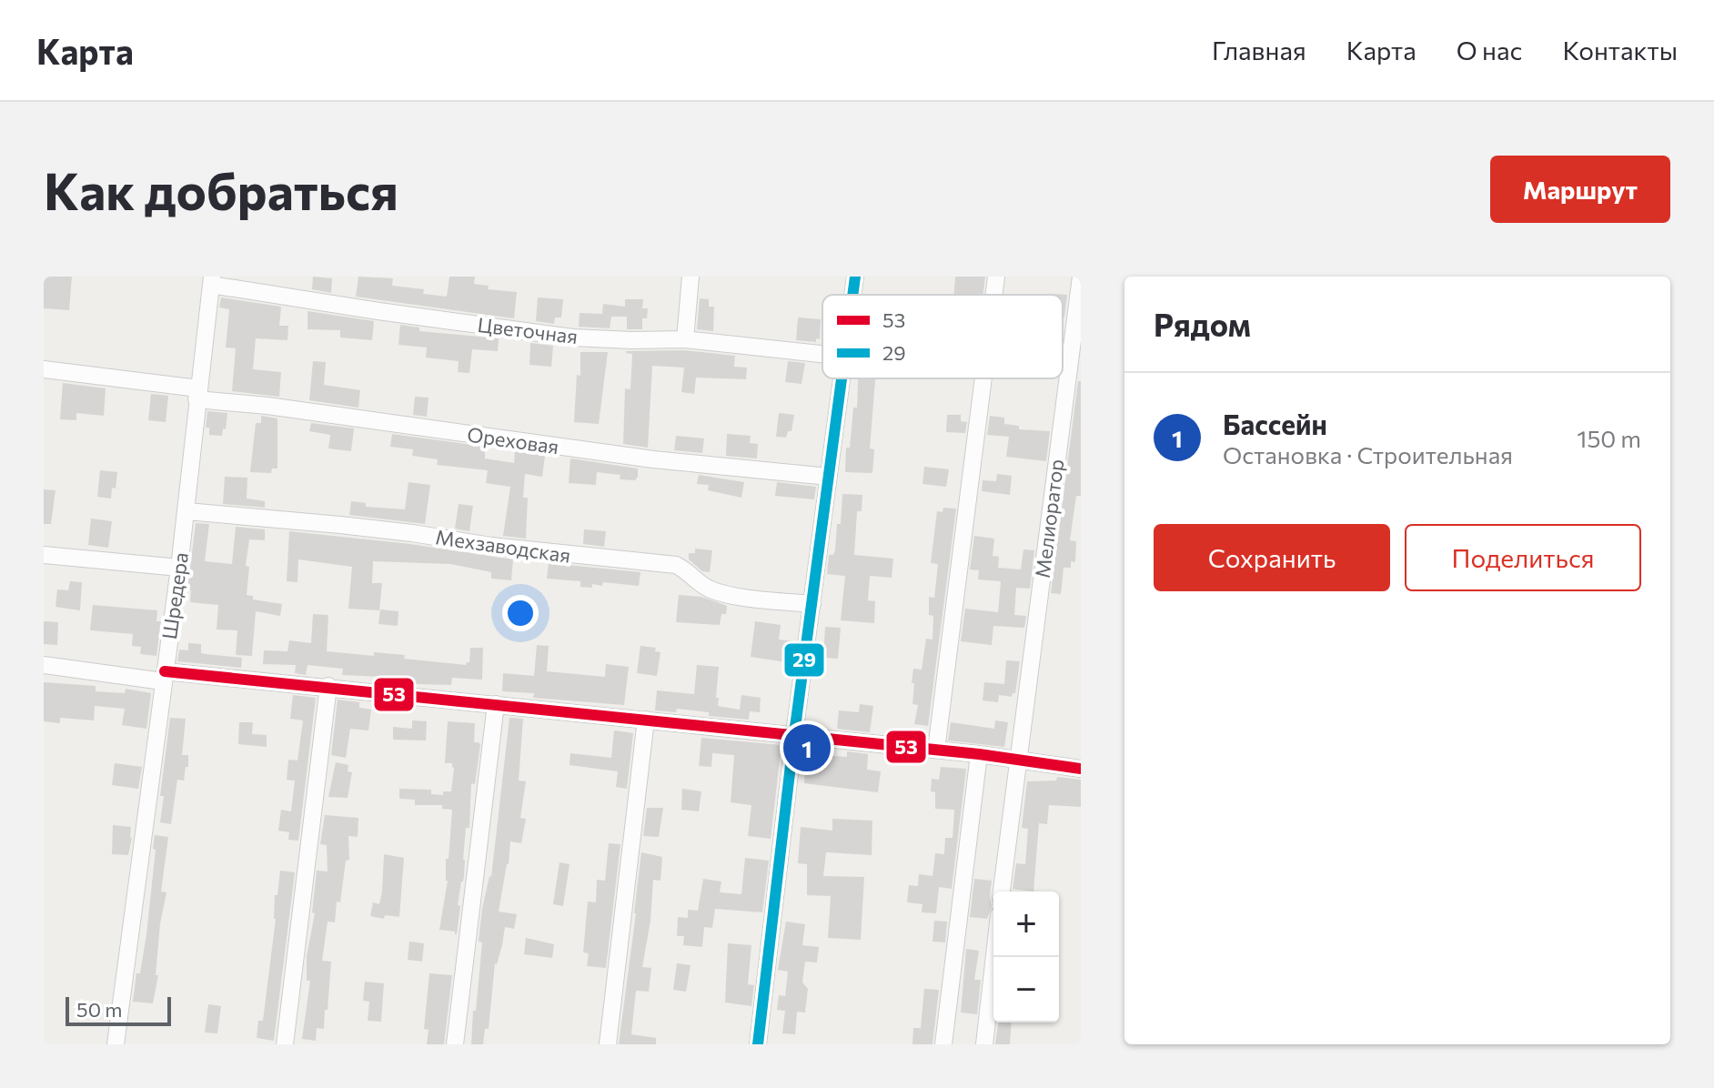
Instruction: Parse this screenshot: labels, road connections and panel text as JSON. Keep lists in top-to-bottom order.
{
  "streets": {
    "street": [
      "Цветочная",
      "Ореховая",
      "Мелиоратор",
      "Мехзаводская",
      "Шредера"
    ]
  },
  "crossings": [
    ["Цветочная", "Шредера"],
    ["Ореховая", "Шредера"],
    ["Мехзаводская", "Шредера"]
  ],
  "lines": ["transit line 29", "transit line 53"],
  "legend": ["53", "29"],
  "scale_bar": "50 m",
  "page": {
    "header": "Карта",
    "nav": [
      "Главная",
      "Карта",
      "О нас",
      "Контакты"
    ],
    "buttons": [
      "Маршрут",
      ["Сохранить", "Поделиться"]
    ],
    "title": "Как добраться",
    "heading": "Рядом",
    "list": [
      {
        "mark": "1",
        "name": "Бассейн",
        "note": "Остановка · Строительная",
        "value": "150 m"
      }
    ],
    "pins": "1",
    "map_buttons": ["+", "−"],
    "scale": "50 m"
  }
}
